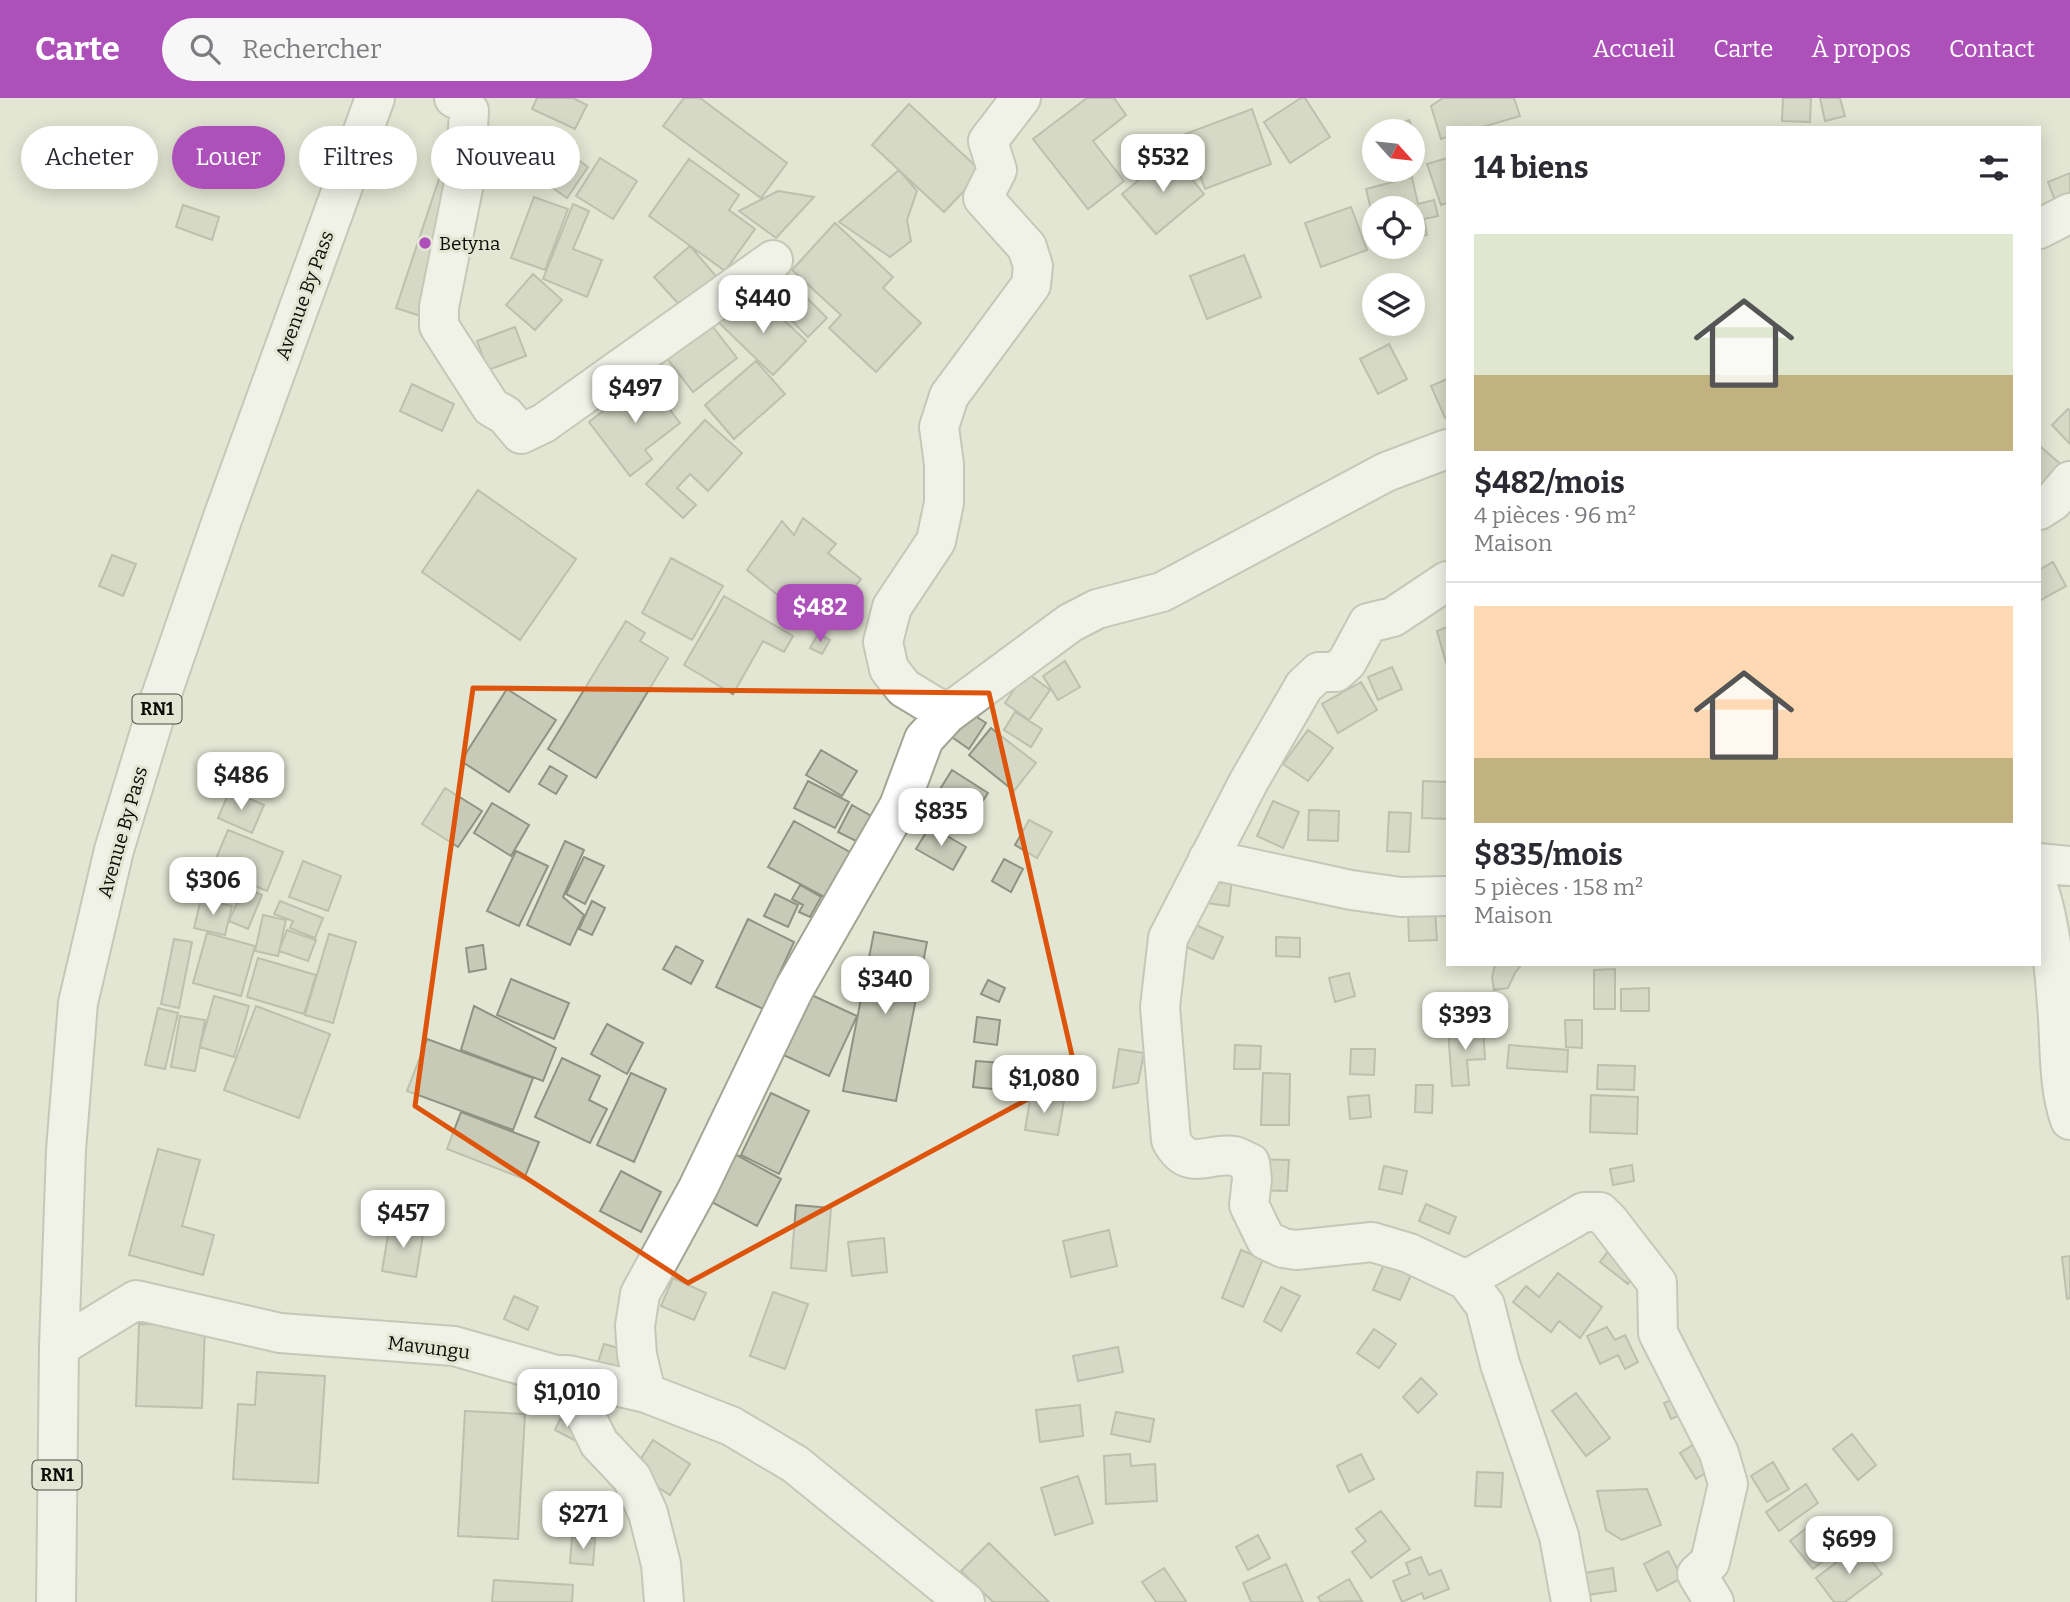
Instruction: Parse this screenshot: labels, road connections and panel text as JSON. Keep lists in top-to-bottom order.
{
  "streets": {
    "main road": ["Avenue By Pass", "RN1", "Mavungu"]
  },
  "crossings": [
    ["Avenue By Pass", "Mavungu"]
  ],
  "places": ["Betyna"],
  "north": "bottom right",
  "page": {
    "header": "Carte",
    "search": "Rechercher",
    "nav": [
      "Accueil",
      "Carte",
      "À propos",
      "Contact"
    ],
    "chip": [
      "Acheter",
      "Louer",
      "Filtres",
      "Nouveau"
    ],
    "heading": "14 biens",
    "price": [
      "$532",
      "$440",
      "$497",
      "$482",
      "$486",
      "$835",
      "$306",
      "$340",
      "$393",
      "$1,080",
      "$457",
      "$1,010",
      "$271",
      "$699"
    ],
    "list": [
      {
        "name": "$482/mois",
        "note": "4 pièces · 96 m² · Maison"
      },
      {
        "name": "$835/mois",
        "note": "5 pièces · 158 m² · Maison"
      }
    ]
  }
}
